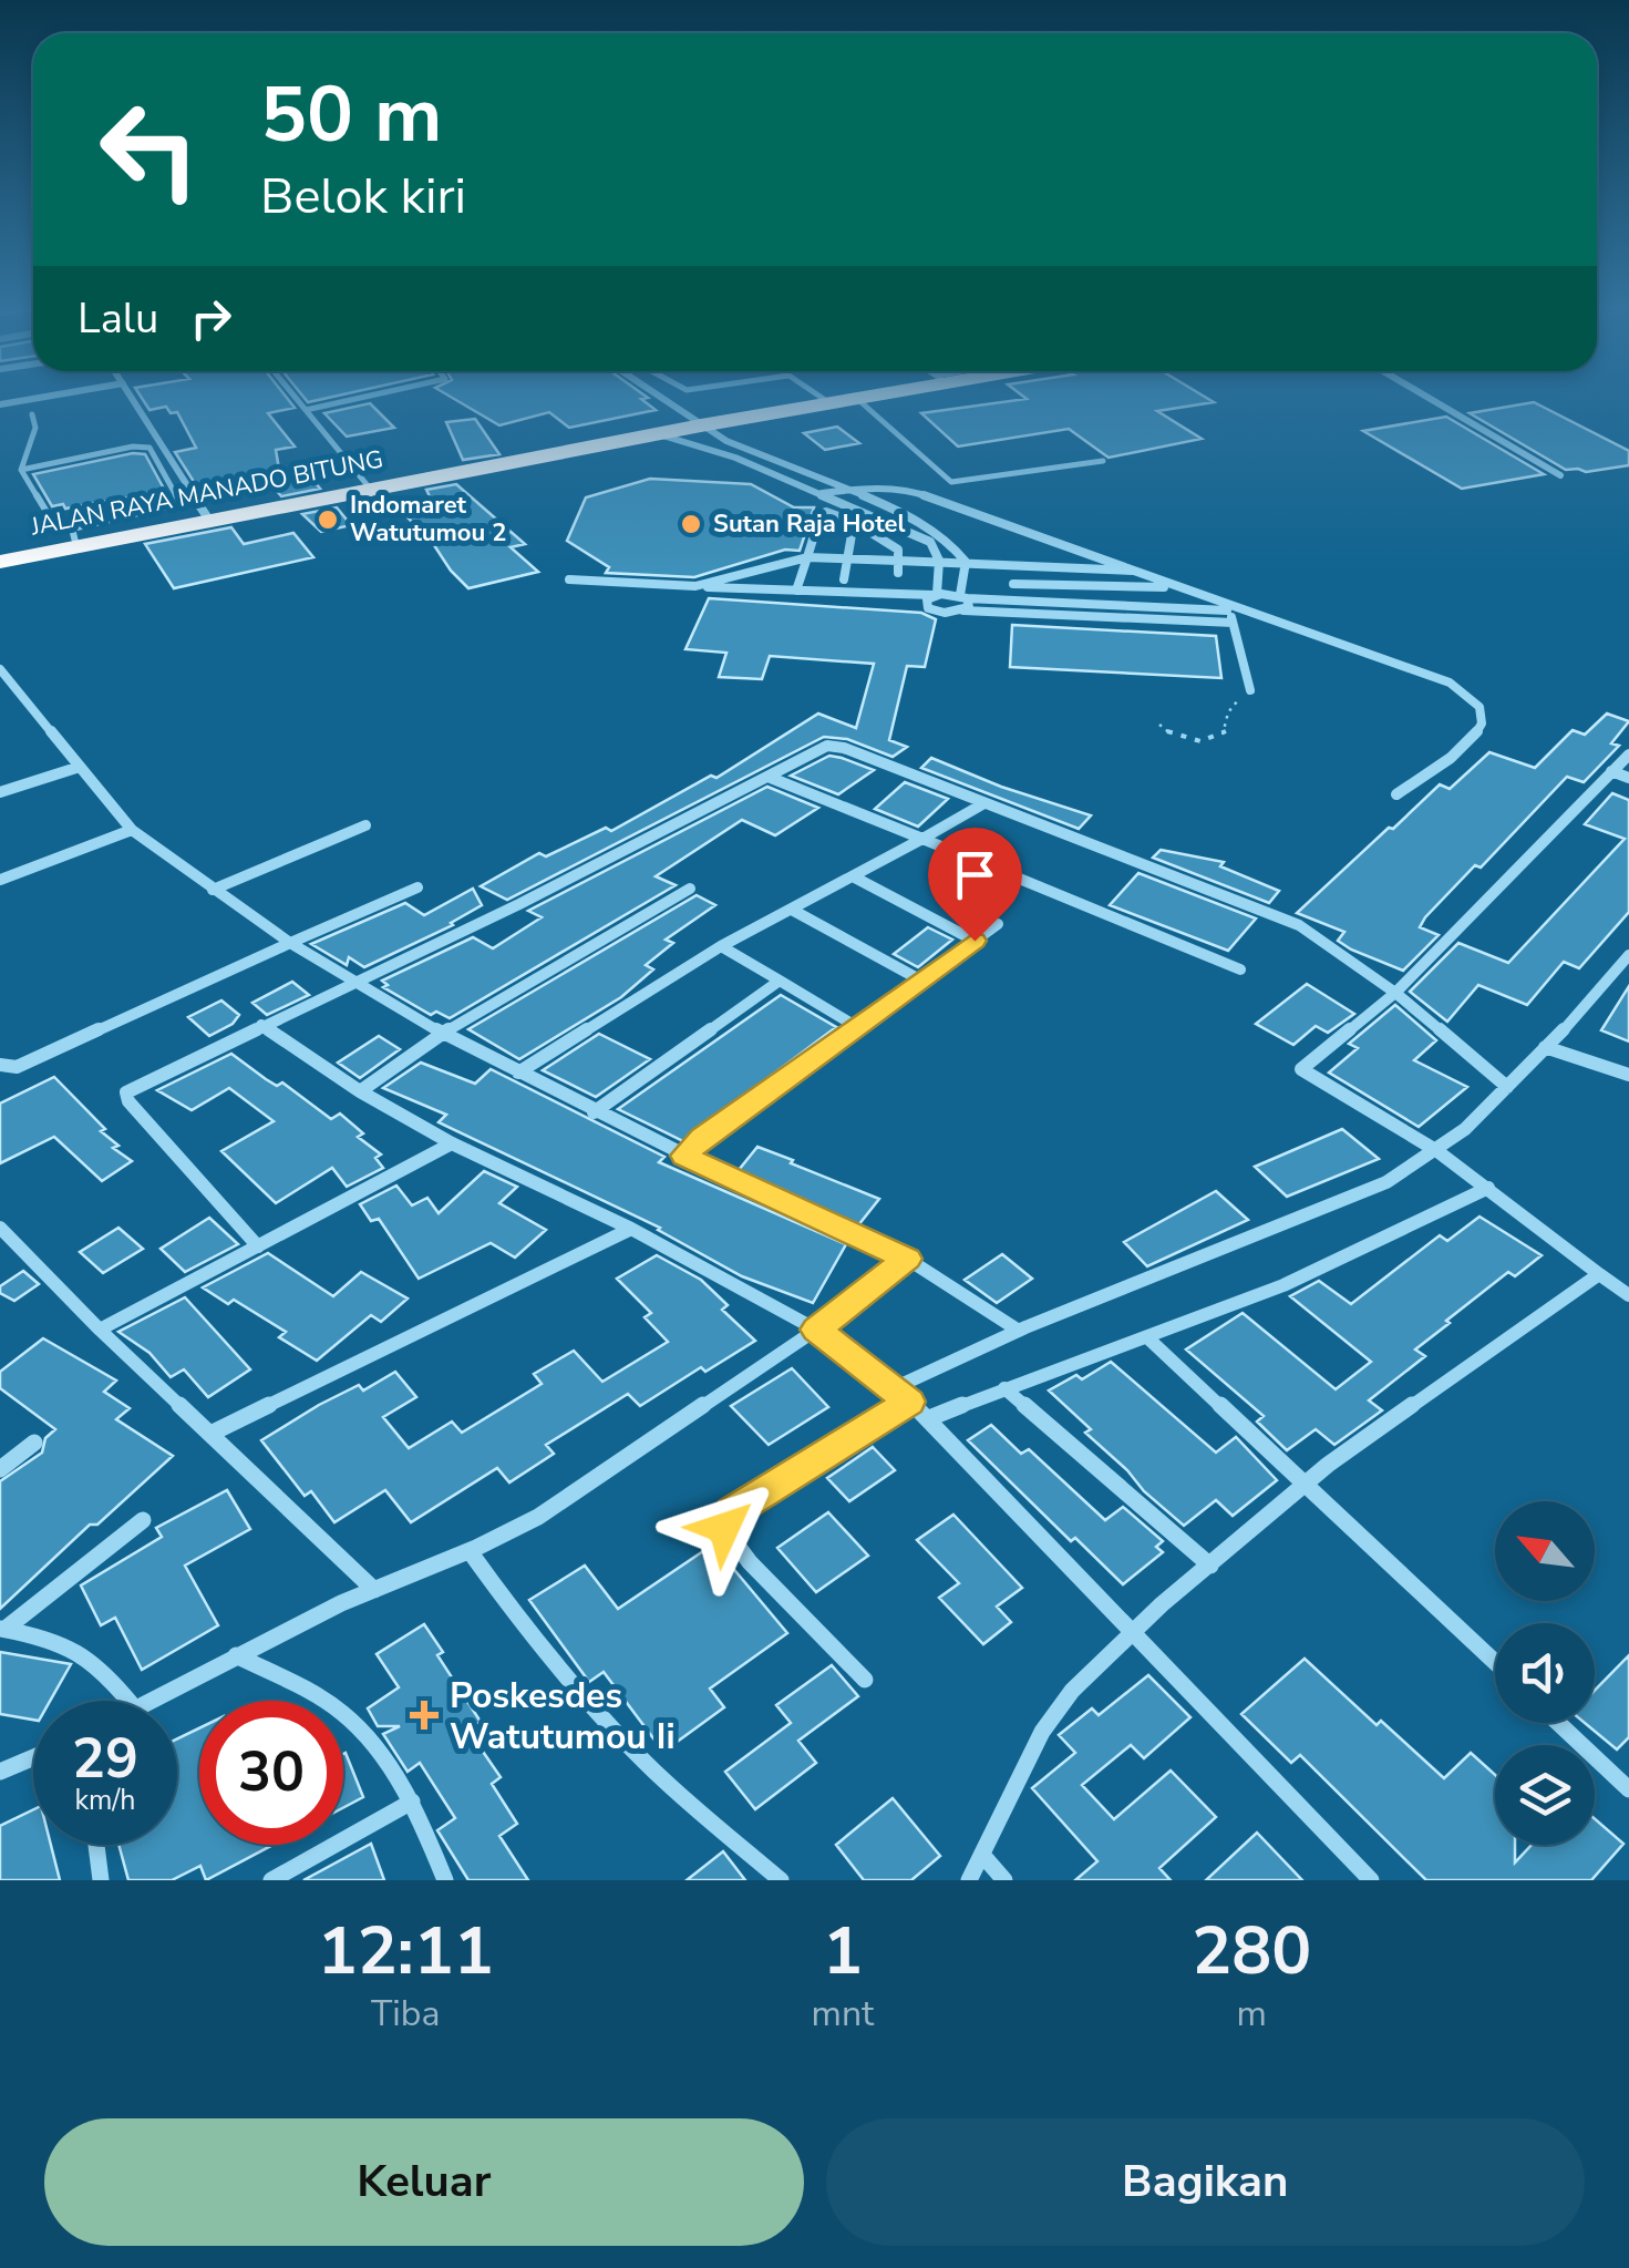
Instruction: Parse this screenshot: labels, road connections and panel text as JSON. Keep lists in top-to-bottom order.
{
  "streets": {
    "highway": ["JALAN RAYA MANADO BITUNG"]
  },
  "places": {
    "other": ["Indomaret Watutumou 2", "Sutan Raja Hotel"],
    "health": ["Poskesdes Watutumou Ii"]
  },
  "north": "top left",
  "page": {
    "turn": ["50 m", "Belok kiri"],
    "then": "Lalu",
    "speed": "29 km/h",
    "limit": "30",
    "eta": [
      "12:11",
      "Tiba",
      "1",
      "mnt",
      "280",
      "m"
    ],
    "buttons": ["Keluar", "Bagikan"]
  }
}
